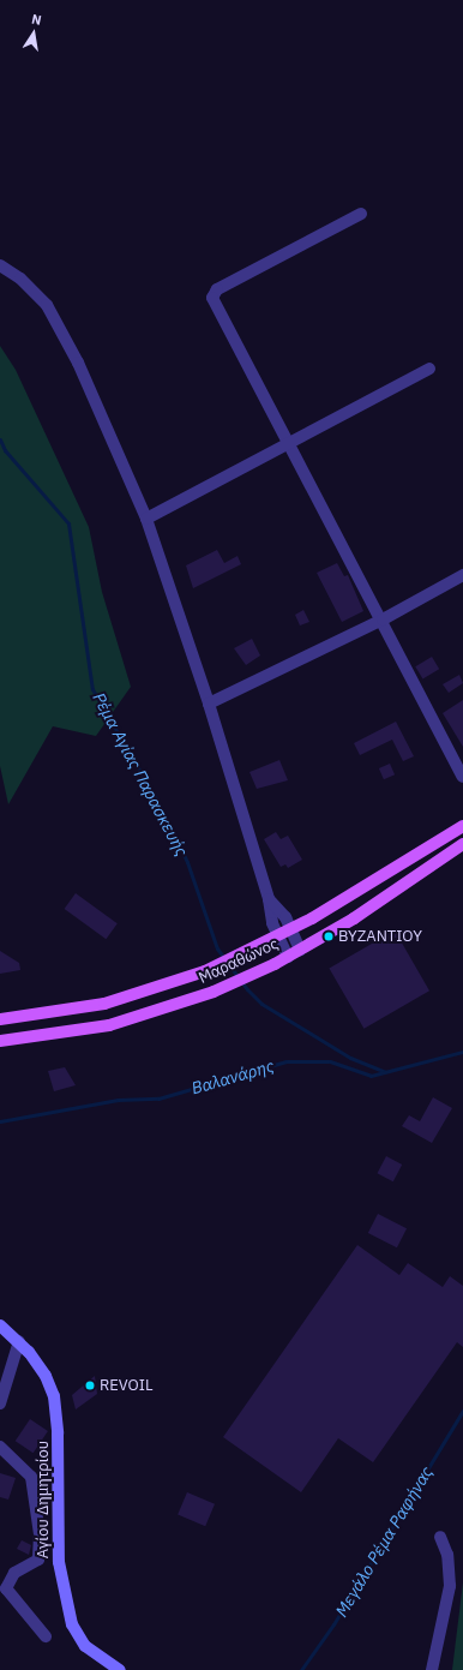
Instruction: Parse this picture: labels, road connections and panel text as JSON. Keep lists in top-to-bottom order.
{
  "streets": {
    "main road": ["Μαραθώνος"],
    "street": ["Αγίου Δημητρίου"]
  },
  "water": ["Ρέμα Αγίας Παρασκευής", "Βαλανάρης", "Μεγάλο Ρέμα Ραφήνας"],
  "places": ["ΒΥΖΑΝΤΙΟΥ", "REVOIL"],
  "north": "top"
}
